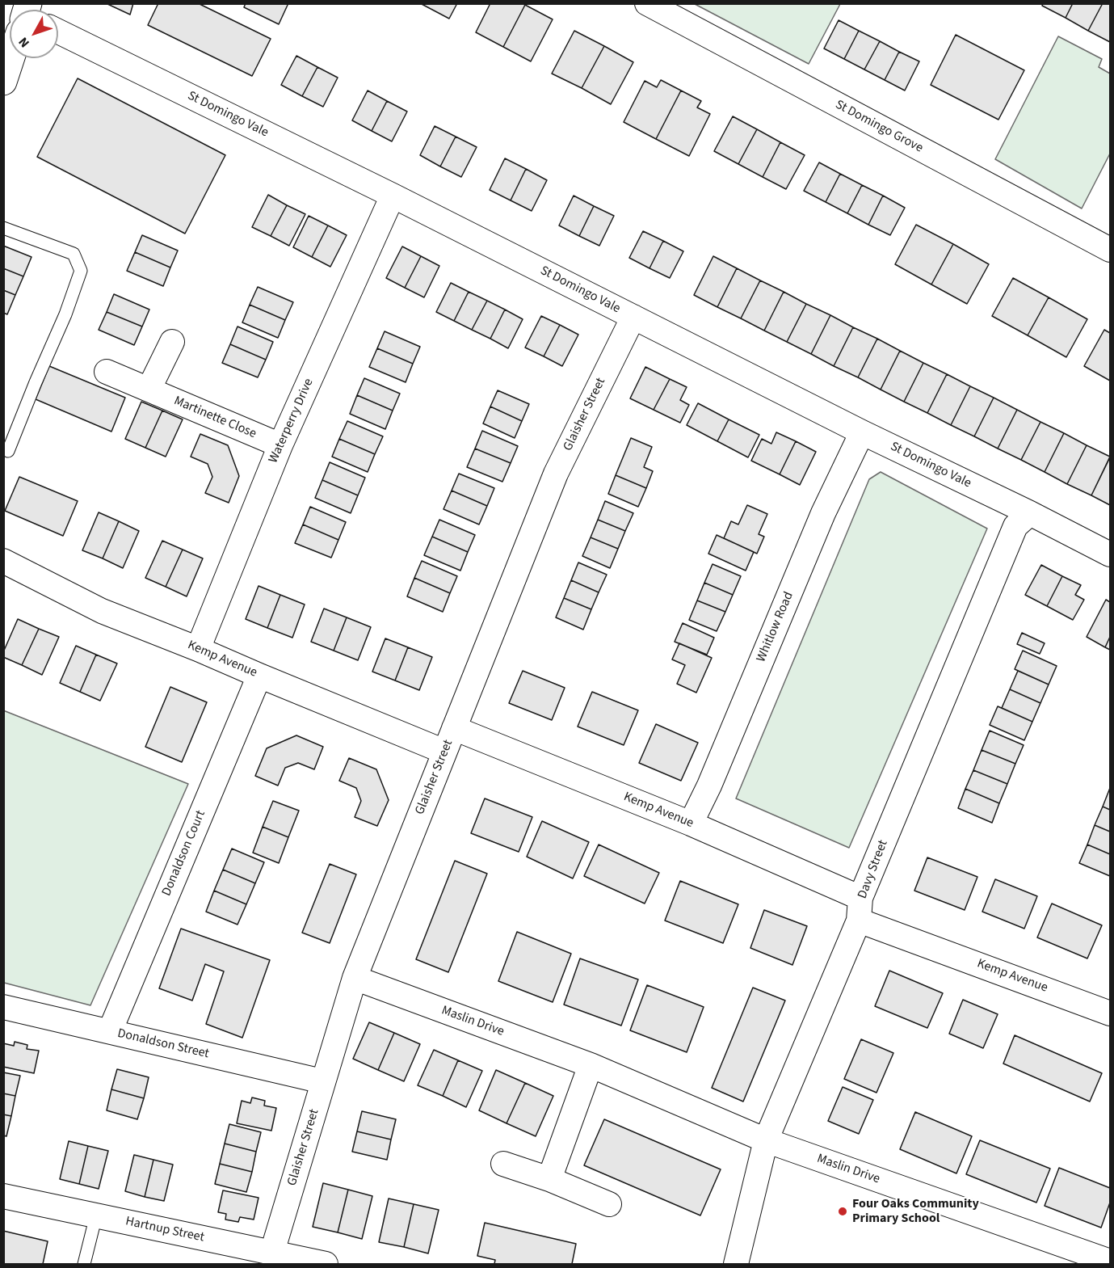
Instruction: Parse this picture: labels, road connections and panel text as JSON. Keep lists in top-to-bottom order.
{
  "streets": {
    "street": [
      "St Domingo Vale",
      "St Domingo Grove",
      "Glaisher Street",
      "Martinette Close",
      "Waterperry Drive",
      "Whitlow Road",
      "Kemp Avenue",
      "Donaldson Court",
      "Davy Street",
      "Maslin Drive",
      "Donaldson Street",
      "Hartnup Street"
    ]
  },
  "crossings": [
    ["St Domingo Vale", "Glaisher Street"],
    ["St Domingo Vale", "Waterperry Drive"],
    ["St Domingo Vale", "Whitlow Road"],
    ["St Domingo Vale", "Davy Street"],
    ["Glaisher Street", "Kemp Avenue"],
    ["Glaisher Street", "Maslin Drive"],
    ["Glaisher Street", "Donaldson Street"],
    ["Glaisher Street", "Hartnup Street"],
    ["Martinette Close", "Waterperry Drive"],
    ["Waterperry Drive", "Kemp Avenue"],
    ["Whitlow Road", "Kemp Avenue"],
    ["Kemp Avenue", "Donaldson Court"],
    ["Kemp Avenue", "Davy Street"],
    ["Donaldson Court", "Donaldson Street"],
    ["Davy Street", "Maslin Drive"]
  ],
  "places": ["Four Oaks Community Primary School"],
  "north": "bottom left"
}
